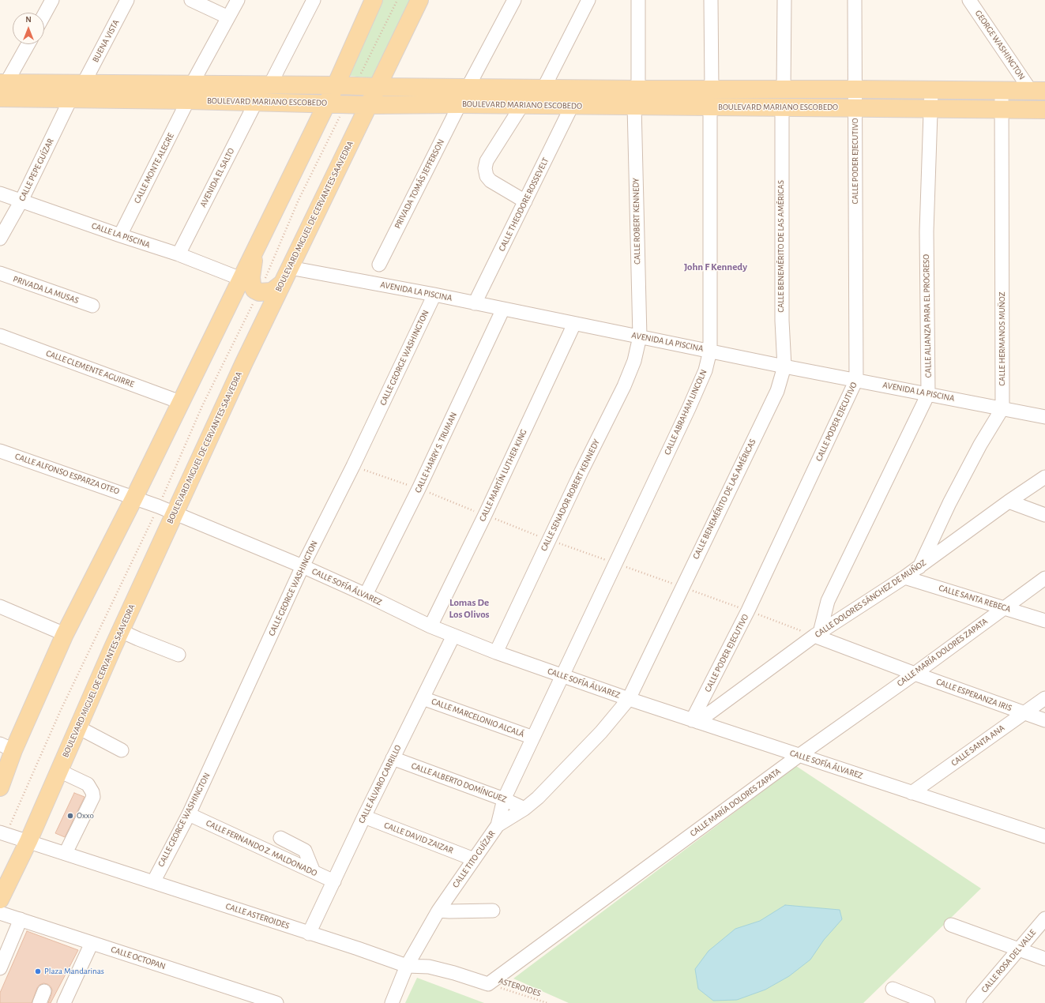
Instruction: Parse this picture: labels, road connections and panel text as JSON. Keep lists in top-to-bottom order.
{
  "streets": {
    "main road": ["BOULEVARD MARIANO ESCOBEDO", "BOULEVARD MIGUEL DE CERVANTES SAAVEDRA"],
    "street": [
      "BUENA VISTA",
      "GEORGE WASHINGTON",
      "CALLE PODER EJECUTIVO",
      "CALLE MONTE ALEGRE",
      "CALLE PEPE GUÍZAR",
      "AVENIDA EL SALTO",
      "PRIVADA TOMÁS JEFFERSON",
      "CALLE THEODORE ROSSEVELT",
      "CALLE ROBERT KENNEDY",
      "CALLE LA PISCINA",
      "CALLE BENEMÉRITO DE LAS AMÉRICAS",
      "PRIVADA LA MUSAS",
      "AVENIDA LA PISCINA",
      "CALLE ALIANZA PARA EL PROGRESO",
      "CALLE HERMANOS MUÑOZ",
      "CALLE GEORGE WASHINGTON",
      "CALLE CLEMENTE AGUIRRE",
      "CALLE ABRAHAM LINCOLN",
      "CALLE HARRY S. TRUMAN",
      "CALLE ALFONSO ESPARZA OTEO",
      "CALLE MARTÍN LUTHER KING",
      "CALLE SENADOR ROBERT KENNEDY",
      "CALLE SOFÍA ÁLVAREZ",
      "CALLE DOLORES SÁNCHEZ DE MUÑOZ",
      "CALLE SANTA REBECA",
      "CALLE MARÍA DOLORES ZAPATA",
      "CALLE ESPERANZA IRIS",
      "CALLE MARCELONIO ALCALÁ",
      "CALLE SANTA ANA",
      "CALLE ALBERTO DOMÍNGUEZ",
      "CALLE ÁLVARO CARRILLO",
      "CALLE DAVID ZAIZAR",
      "CALLE FERNANDO Z. MALDONADO",
      "CALLE TITO GUÍZAR",
      "CALLE ASTEROIDES",
      "CALLE OCTOPAN",
      "CALLE ROSA DEL VALLE"
    ],
    "path": ["ASTEROIDES"]
  },
  "crossings": [
    ["BUENA VISTA", "BOULEVARD MARIANO ESCOBEDO"],
    ["GEORGE WASHINGTON", "BOULEVARD MARIANO ESCOBEDO"],
    ["BOULEVARD MARIANO ESCOBEDO", "CALLE PODER EJECUTIVO"],
    ["BOULEVARD MARIANO ESCOBEDO", "CALLE MONTE ALEGRE"],
    ["BOULEVARD MARIANO ESCOBEDO", "CALLE PEPE GUÍZAR"],
    ["BOULEVARD MARIANO ESCOBEDO", "AVENIDA EL SALTO"],
    ["BOULEVARD MARIANO ESCOBEDO", "PRIVADA TOMÁS JEFFERSON"],
    ["BOULEVARD MARIANO ESCOBEDO", "CALLE THEODORE ROSSEVELT"],
    ["BOULEVARD MARIANO ESCOBEDO", "BOULEVARD MIGUEL DE CERVANTES SAAVEDRA"],
    ["BOULEVARD MARIANO ESCOBEDO", "CALLE ROBERT KENNEDY"],
    ["BOULEVARD MARIANO ESCOBEDO", "CALLE BENEMÉRITO DE LAS AMÉRICAS"],
    ["BOULEVARD MARIANO ESCOBEDO", "CALLE ALIANZA PARA EL PROGRESO"],
    ["BOULEVARD MARIANO ESCOBEDO", "CALLE HERMANOS MUÑOZ"],
    ["BOULEVARD MARIANO ESCOBEDO", "CALLE ABRAHAM LINCOLN"],
    ["CALLE PODER EJECUTIVO", "AVENIDA LA PISCINA"],
    ["CALLE PODER EJECUTIVO", "CALLE SOFÍA ÁLVAREZ"],
    ["CALLE PODER EJECUTIVO", "CALLE DOLORES SÁNCHEZ DE MUÑOZ"],
    ["CALLE MONTE ALEGRE", "CALLE LA PISCINA"],
    ["CALLE PEPE GUÍZAR", "CALLE LA PISCINA"],
    ["AVENIDA EL SALTO", "CALLE LA PISCINA"],
    ["CALLE THEODORE ROSSEVELT", "AVENIDA LA PISCINA"],
    ["BOULEVARD MIGUEL DE CERVANTES SAAVEDRA", "AVENIDA LA PISCINA"],
    ["BOULEVARD MIGUEL DE CERVANTES SAAVEDRA", "CALLE SOFÍA ÁLVAREZ"],
    ["BOULEVARD MIGUEL DE CERVANTES SAAVEDRA", "CALLE ASTEROIDES"],
    ["CALLE ROBERT KENNEDY", "AVENIDA LA PISCINA"],
    ["CALLE ROBERT KENNEDY", "CALLE SENADOR ROBERT KENNEDY"],
    ["CALLE BENEMÉRITO DE LAS AMÉRICAS", "AVENIDA LA PISCINA"],
    ["CALLE BENEMÉRITO DE LAS AMÉRICAS", "CALLE SOFÍA ÁLVAREZ"],
    ["CALLE BENEMÉRITO DE LAS AMÉRICAS", "CALLE ALBERTO DOMÍNGUEZ"],
    ["CALLE BENEMÉRITO DE LAS AMÉRICAS", "CALLE TITO GUÍZAR"],
    ["AVENIDA LA PISCINA", "CALLE ALIANZA PARA EL PROGRESO"],
    ["AVENIDA LA PISCINA", "CALLE HERMANOS MUÑOZ"],
    ["AVENIDA LA PISCINA", "CALLE GEORGE WASHINGTON"],
    ["AVENIDA LA PISCINA", "CALLE ABRAHAM LINCOLN"],
    ["AVENIDA LA PISCINA", "CALLE HARRY S. TRUMAN"],
    ["AVENIDA LA PISCINA", "CALLE MARTÍN LUTHER KING"],
    ["AVENIDA LA PISCINA", "CALLE SENADOR ROBERT KENNEDY"],
    ["CALLE ALIANZA PARA EL PROGRESO", "CALLE DOLORES SÁNCHEZ DE MUÑOZ"],
    ["CALLE ALIANZA PARA EL PROGRESO", "CALLE ESPERANZA IRIS"],
    ["CALLE GEORGE WASHINGTON", "CALLE SOFÍA ÁLVAREZ"],
    ["CALLE GEORGE WASHINGTON", "CALLE FERNANDO Z. MALDONADO"],
    ["CALLE GEORGE WASHINGTON", "CALLE ASTEROIDES"],
    ["CALLE ABRAHAM LINCOLN", "CALLE SOFÍA ÁLVAREZ"],
    ["CALLE ABRAHAM LINCOLN", "CALLE TITO GUÍZAR"],
    ["CALLE HARRY S. TRUMAN", "CALLE SOFÍA ÁLVAREZ"],
    ["CALLE ALFONSO ESPARZA OTEO", "CALLE SOFÍA ÁLVAREZ"],
    ["CALLE MARTÍN LUTHER KING", "CALLE SOFÍA ÁLVAREZ"],
    ["CALLE SENADOR ROBERT KENNEDY", "CALLE SOFÍA ÁLVAREZ"],
    ["CALLE SOFÍA ÁLVAREZ", "CALLE DOLORES SÁNCHEZ DE MUÑOZ"],
    ["CALLE SOFÍA ÁLVAREZ", "CALLE MARÍA DOLORES ZAPATA"],
    ["CALLE SOFÍA ÁLVAREZ", "CALLE SANTA ANA"],
    ["CALLE SOFÍA ÁLVAREZ", "CALLE ÁLVARO CARRILLO"],
    ["CALLE SOFÍA ÁLVAREZ", "CALLE TITO GUÍZAR"],
    ["CALLE DOLORES SÁNCHEZ DE MUÑOZ", "CALLE SANTA REBECA"],
    ["CALLE DOLORES SÁNCHEZ DE MUÑOZ", "CALLE ESPERANZA IRIS"],
    ["CALLE SANTA REBECA", "CALLE MARÍA DOLORES ZAPATA"],
    ["CALLE MARÍA DOLORES ZAPATA", "CALLE ESPERANZA IRIS"],
    ["CALLE MARÍA DOLORES ZAPATA", "CALLE ASTEROIDES"],
    ["CALLE MARÍA DOLORES ZAPATA", "ASTEROIDES"],
    ["CALLE ESPERANZA IRIS", "CALLE SANTA ANA"],
    ["CALLE MARCELONIO ALCALÁ", "CALLE ÁLVARO CARRILLO"],
    ["CALLE MARCELONIO ALCALÁ", "CALLE TITO GUÍZAR"],
    ["CALLE ALBERTO DOMÍNGUEZ", "CALLE ÁLVARO CARRILLO"],
    ["CALLE ALBERTO DOMÍNGUEZ", "CALLE TITO GUÍZAR"],
    ["CALLE ÁLVARO CARRILLO", "CALLE DAVID ZAIZAR"],
    ["CALLE ÁLVARO CARRILLO", "CALLE FERNANDO Z. MALDONADO"],
    ["CALLE ÁLVARO CARRILLO", "CALLE ASTEROIDES"],
    ["CALLE DAVID ZAIZAR", "CALLE TITO GUÍZAR"],
    ["CALLE TITO GUÍZAR", "CALLE ASTEROIDES"],
    ["CALLE ASTEROIDES", "ASTEROIDES"]
  ],
  "districts": ["John F Kennedy", "Lomas De Los Olivos"],
  "places": ["Oxxo", "Plaza Mandarinas"],
  "north": "top"
}
